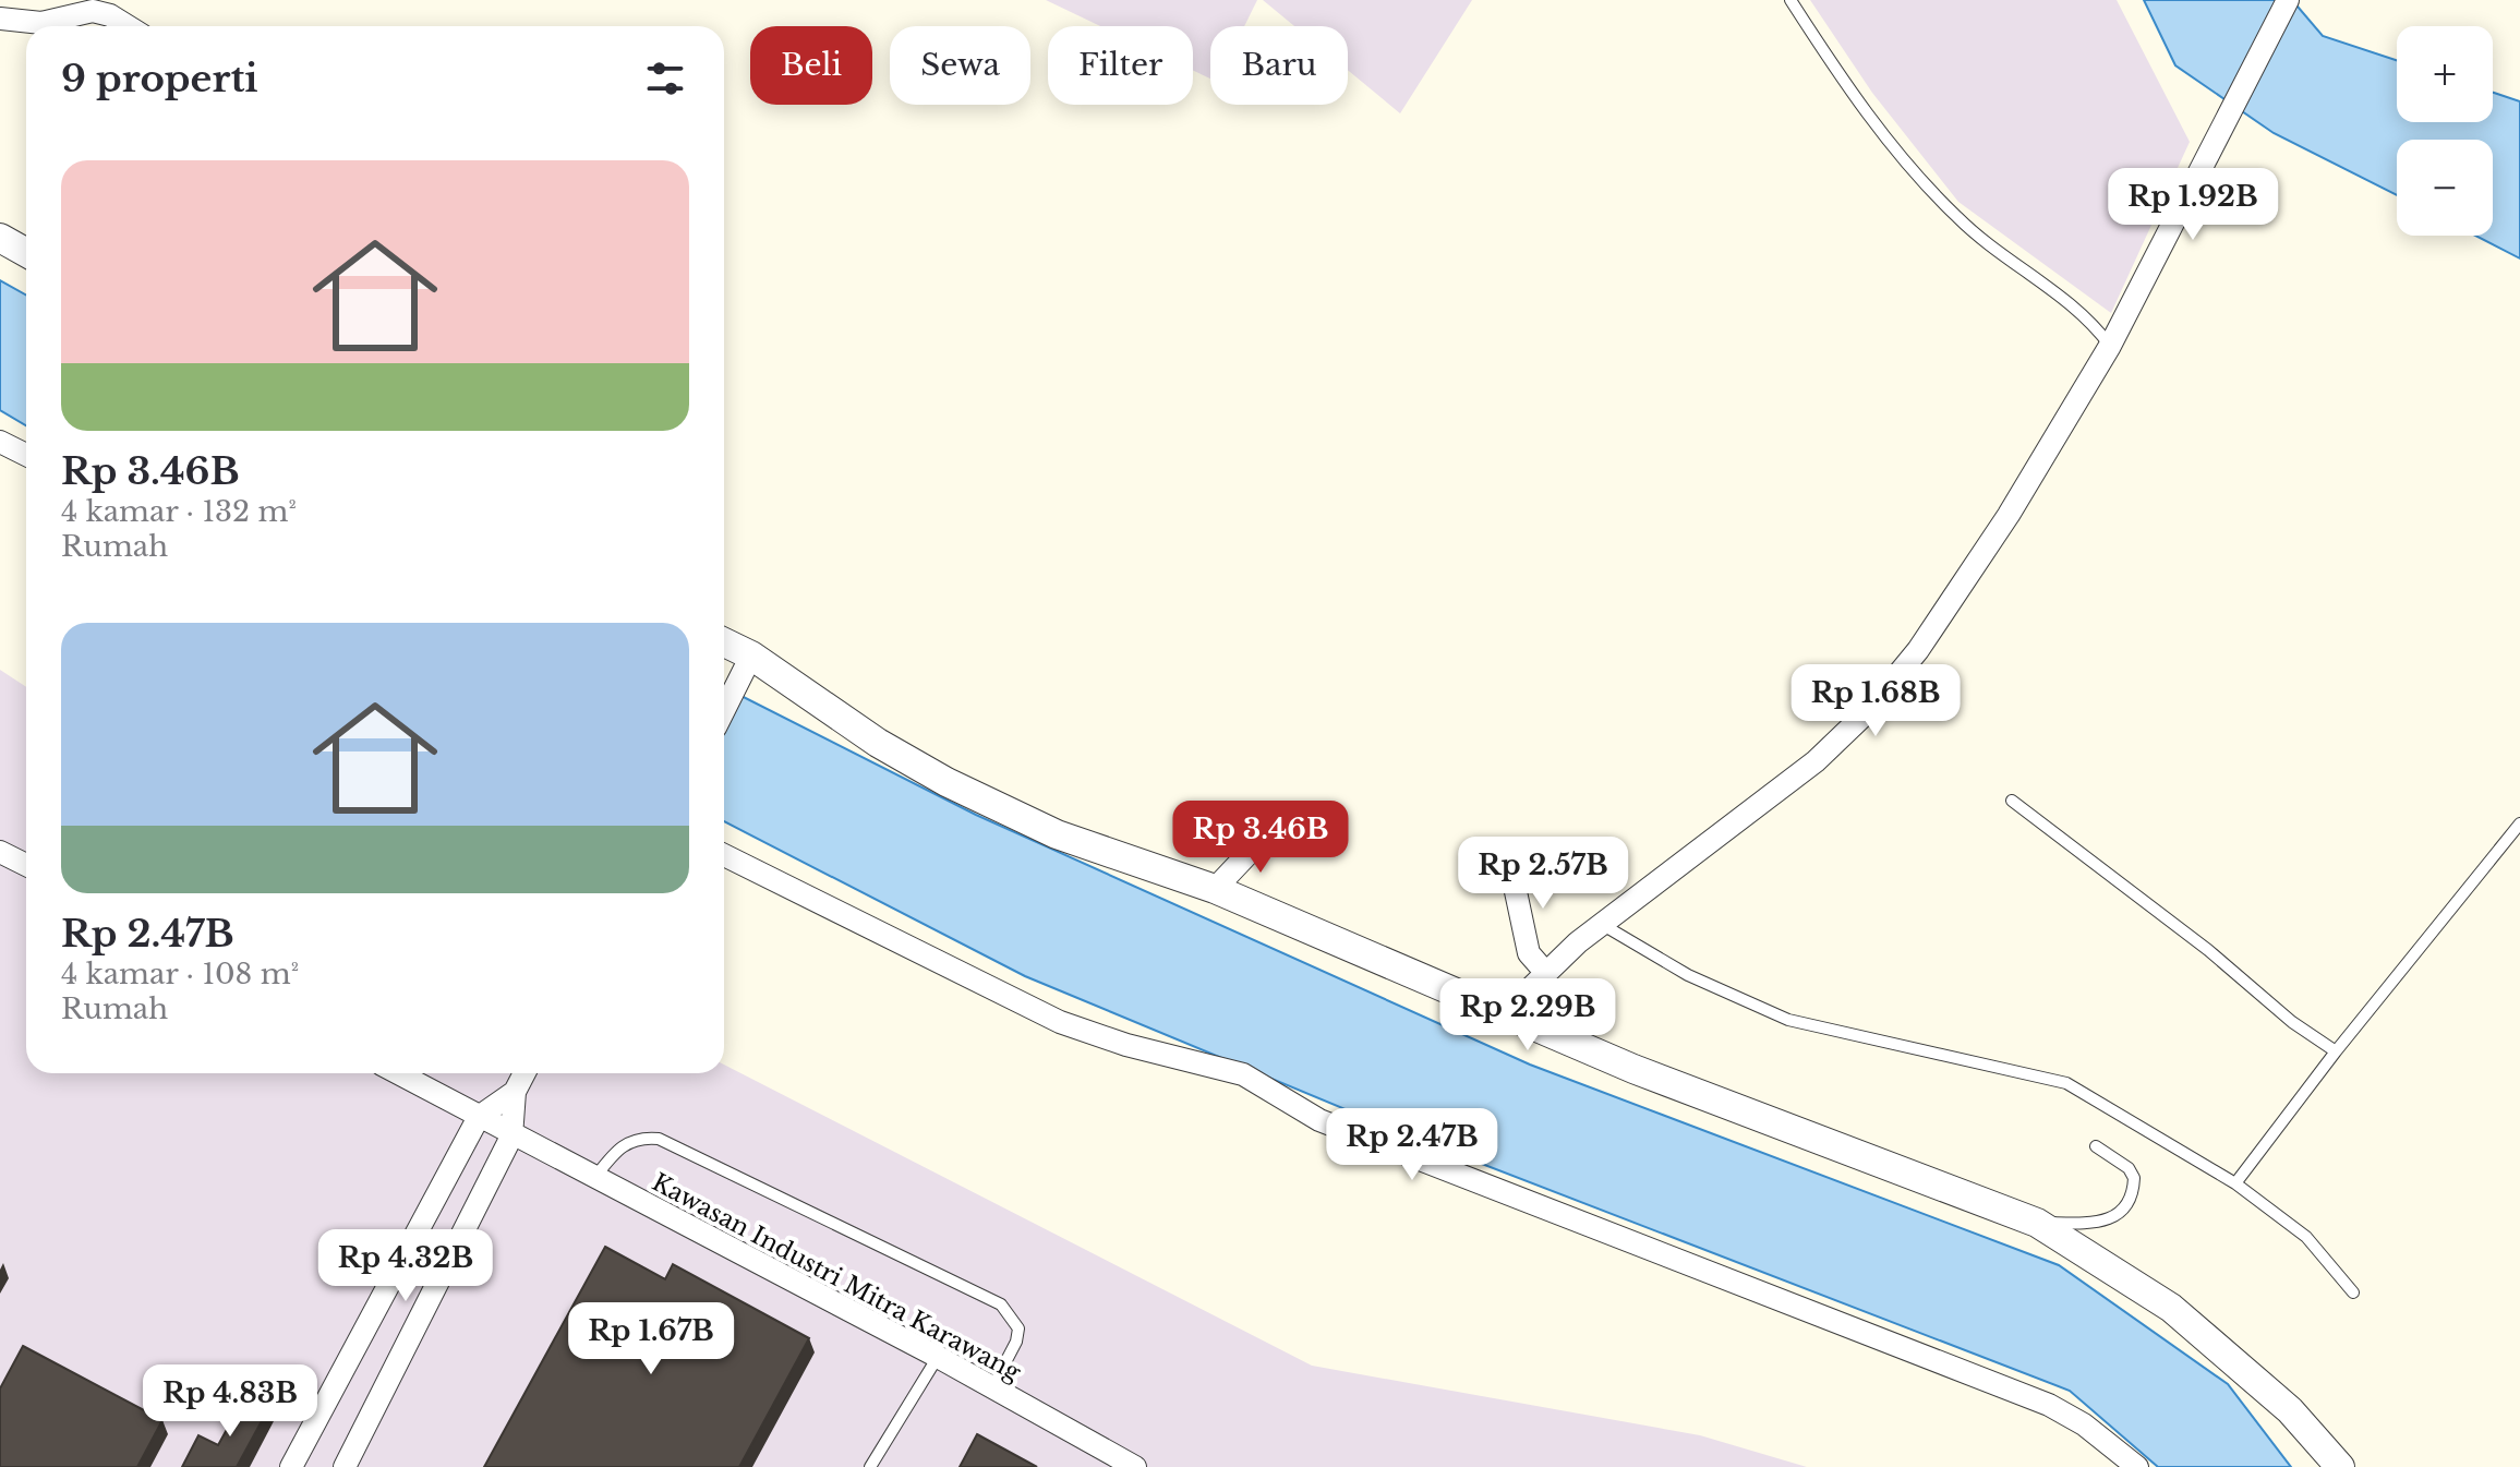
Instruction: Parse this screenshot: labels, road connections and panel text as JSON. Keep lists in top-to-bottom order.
{
  "streets": {
    "street": ["Kawasan Industri Mitra Karawang"]
  },
  "page": {
    "map_buttons": ["+", "−"],
    "chip": [
      "Beli",
      "Sewa",
      "Filter",
      "Baru"
    ],
    "heading": "9 properti",
    "list": [
      {
        "name": "Rp 3.46B",
        "note": "4 kamar · 132 m² · Rumah"
      },
      {
        "name": "Rp 2.47B",
        "note": "4 kamar · 108 m² · Rumah"
      }
    ],
    "price": [
      "Rp 1.92B",
      "Rp 1.68B",
      "Rp 3.46B",
      "Rp 2.57B",
      "Rp 2.29B",
      "Rp 2.47B",
      "Rp 4.32B",
      "Rp 1.67B",
      "Rp 4.83B"
    ]
  }
}
